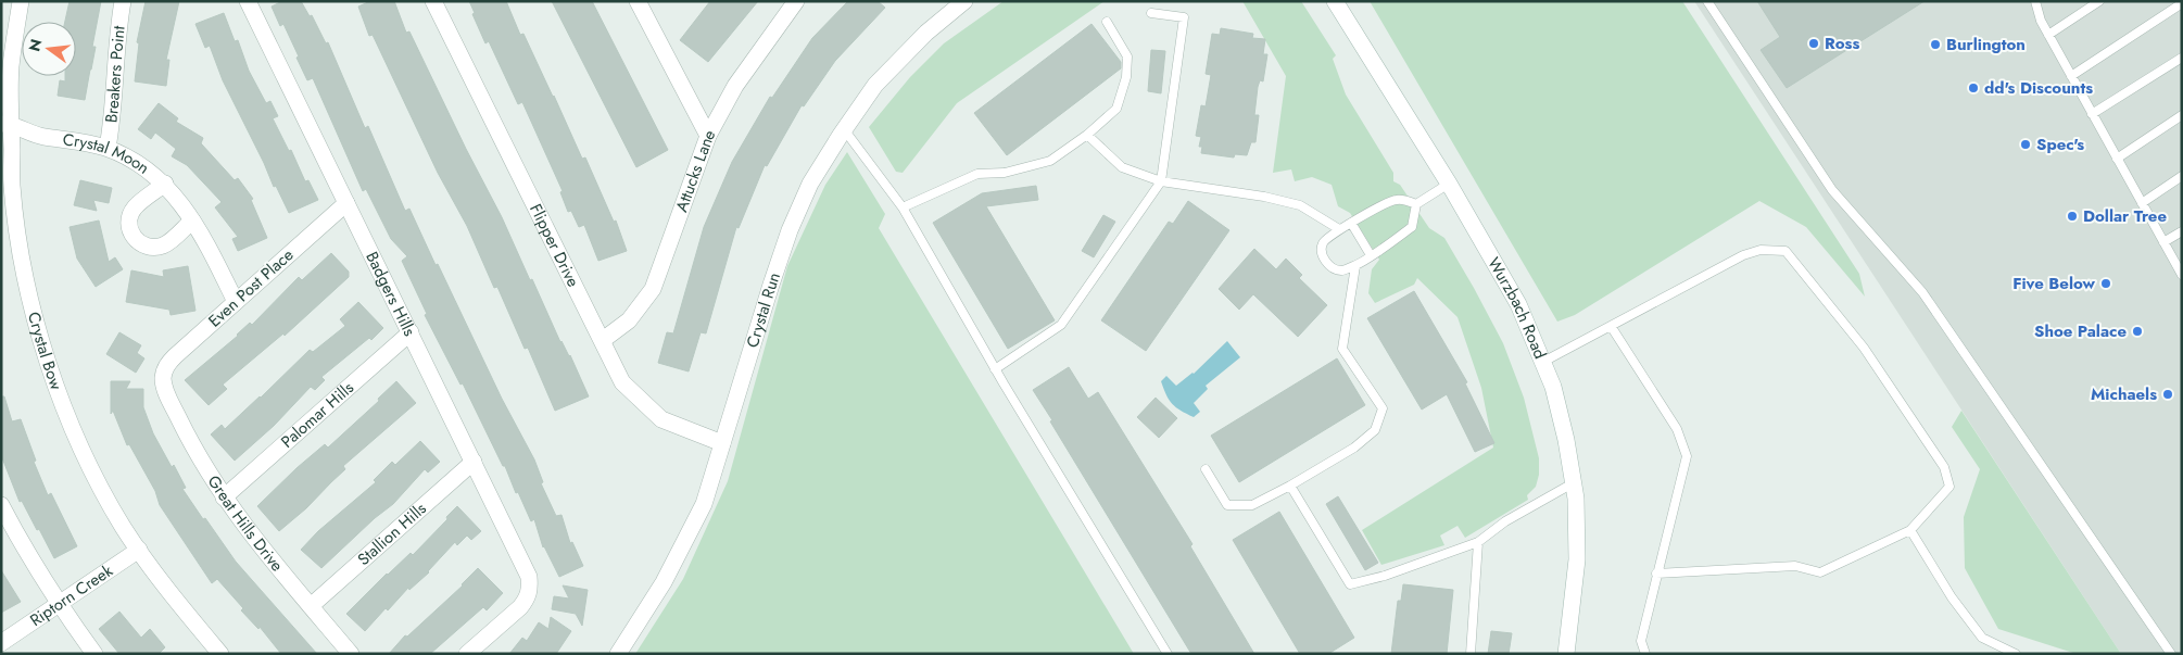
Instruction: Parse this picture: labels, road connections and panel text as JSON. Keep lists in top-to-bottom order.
{
  "streets": {
    "street": [
      "Breakers Point",
      "Crystal Moon",
      "Attucks Lane",
      "Flipper Drive",
      "Even Post Place",
      "Badgers Hills",
      "Wurzbach Road",
      "Crystal Run",
      "Crystal Bow",
      "Palomar Hills",
      "Great Hills Drive",
      "Stallion Hills",
      "Riptorn Creek"
    ]
  },
  "crossings": [
    ["Breakers Point", "Crystal Moon"],
    ["Crystal Moon", "Even Post Place"],
    ["Crystal Moon", "Crystal Bow"],
    ["Attucks Lane", "Flipper Drive"],
    ["Flipper Drive", "Crystal Run"],
    ["Even Post Place", "Badgers Hills"],
    ["Even Post Place", "Great Hills Drive"],
    ["Badgers Hills", "Palomar Hills"],
    ["Badgers Hills", "Stallion Hills"],
    ["Crystal Bow", "Riptorn Creek"],
    ["Palomar Hills", "Great Hills Drive"],
    ["Great Hills Drive", "Stallion Hills"]
  ],
  "places": [
    "Ross",
    "Burlington",
    "dd's Discounts",
    "Spec's",
    "Dollar Tree",
    "Five Below",
    "Shoe Palace",
    "Michaels"
  ],
  "north": "left"
}
